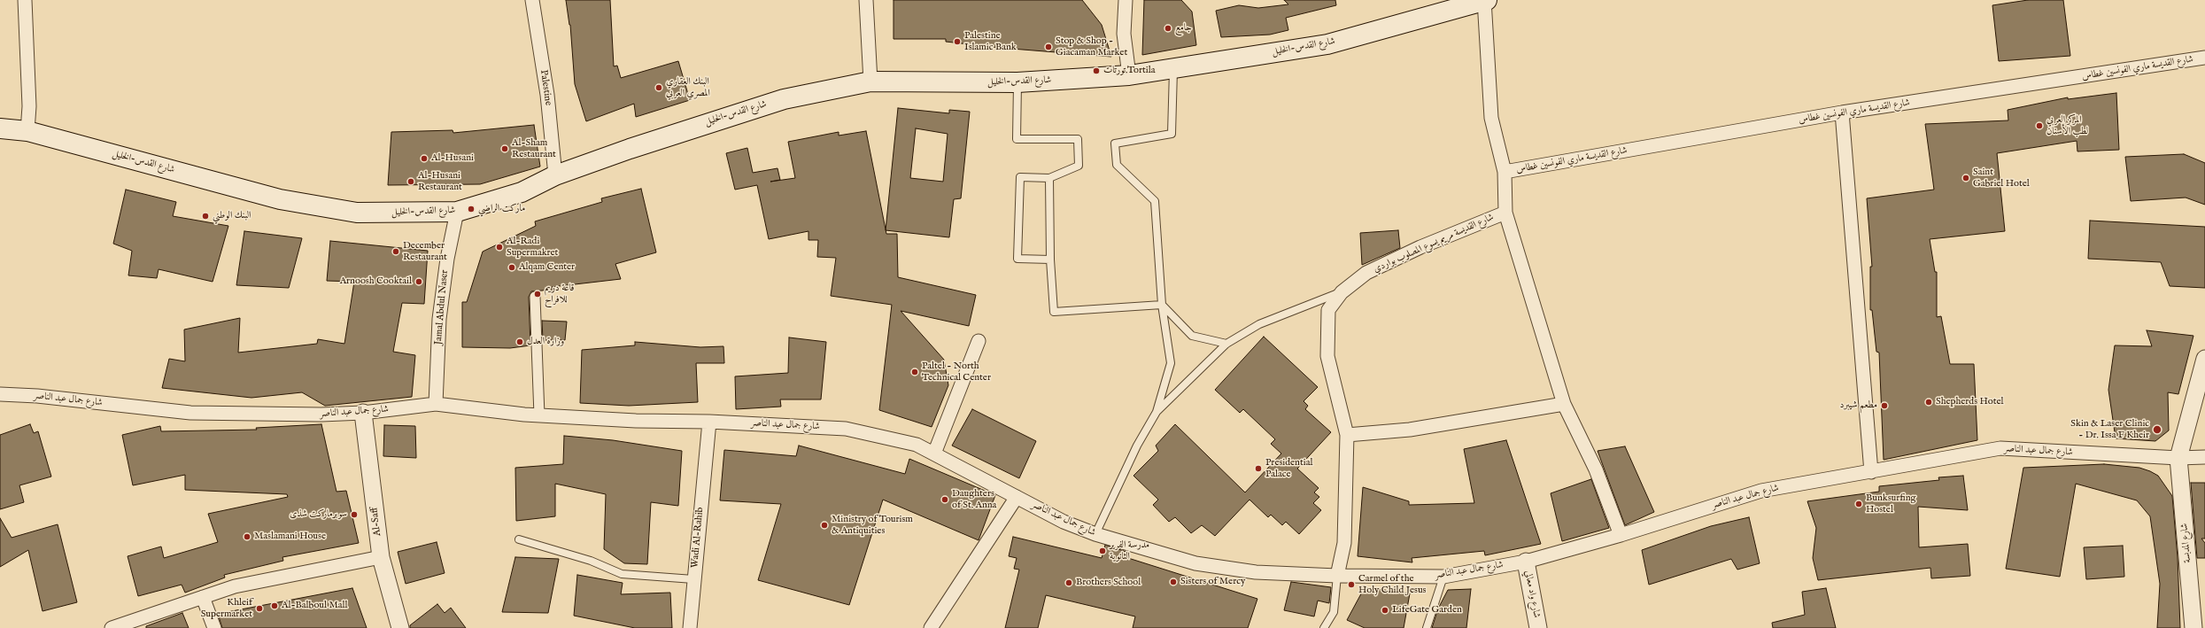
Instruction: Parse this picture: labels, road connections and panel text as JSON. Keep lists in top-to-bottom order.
{
  "streets": {
    "main road": ["شارع القدس-الخليل"],
    "street": [
      "شارع القديسة ماري الفونسين غطاس",
      "Palestine",
      "شارع القديسة مريم يسوع المصلوب بواردي",
      "Jamal Abdul Naser",
      "شارع جمال عبد الناصر",
      "Al-Saff",
      "Wadi Al-Rahib",
      "شارع المدبسة",
      "شارع واد معالي"
    ]
  },
  "crossings": [
    ["شارع القدس-الخليل", "Palestine"],
    ["شارع القدس-الخليل", "Jamal Abdul Naser"],
    ["شارع القديسة مريم يسوع المصلوب بواردي", "شارع جمال عبد الناصر"],
    ["Jamal Abdul Naser", "شارع جمال عبد الناصر"],
    ["شارع جمال عبد الناصر", "Al-Saff"],
    ["شارع جمال عبد الناصر", "Wadi Al-Rahib"],
    ["شارع جمال عبد الناصر", "شارع المدبسة"],
    ["شارع جمال عبد الناصر", "شارع واد معالي"]
  ],
  "places": [
    "جامع",
    "Palestine Islamic Bank",
    "Stop & Shop - Giacaman Market",
    "تورتات.Tortila",
    "البنك العقاري المصري العربي",
    "المركز العربي لطب الأسنان",
    "Al-Sham Restaurant",
    "Al-Husani",
    "Saint Gabriel Hotel",
    "Al-Husani Restaurant",
    "ماركت الراضي",
    "البنك الوطني",
    "Al-Radi Supermakret",
    "December Restaurant",
    "Alqam Center",
    "Arnoosh Cooktail",
    "قاعة دريم للافراح",
    "وزارة العدل",
    "Paltel - North Technical Center",
    "Shepherds Hotel",
    "مطعم شيبرد",
    "Skin & Laser Clinic - Dr. Issa F Kheir",
    "Presidential Palace",
    "Daughters of St. Anna",
    "Bunksurfing Hostel",
    "سوبرماركت شذى",
    "Ministry of Tourism & Antiquities",
    "Maslamani House",
    "مدرسة الفرير الثانوية",
    "Sisters of Mercy",
    "Brothers School",
    "Carmel of the Holy Child Jesus",
    "Al-Balboul Mall",
    "Khleif Supermarket",
    "LifeGate Garden"
  ]
}
